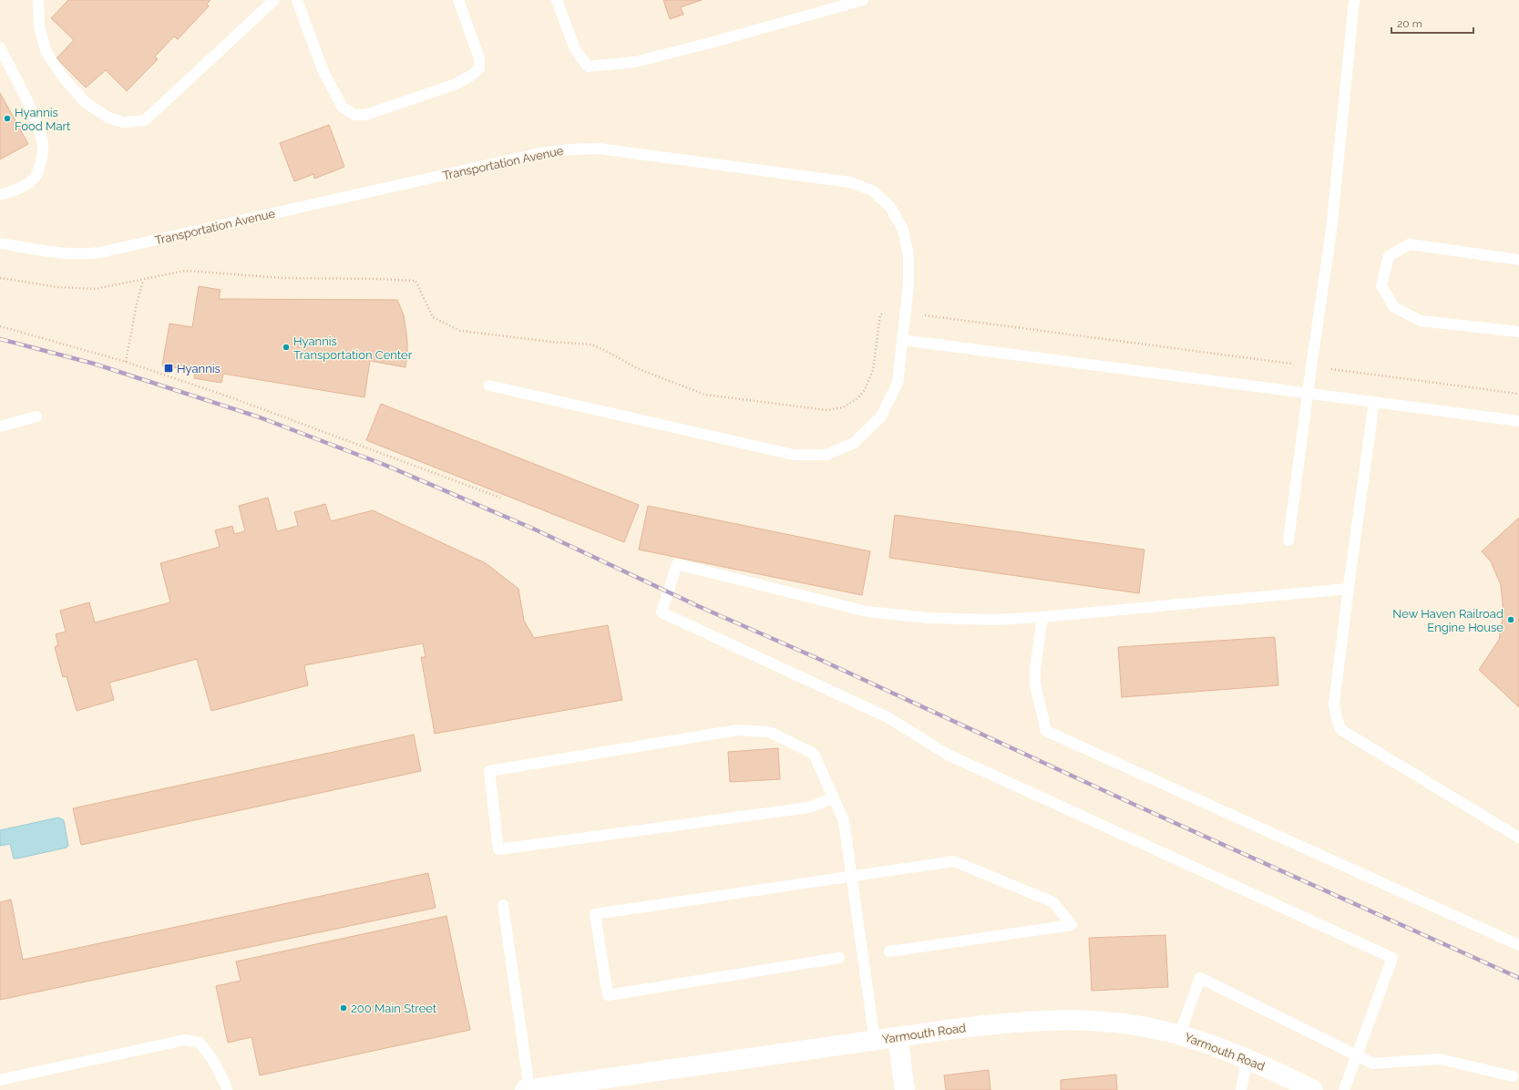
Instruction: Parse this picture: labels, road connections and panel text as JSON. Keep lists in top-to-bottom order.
{
  "streets": {
    "main road": ["Yarmouth Road"],
    "lane": ["Transportation Avenue"]
  },
  "places": {
    "other": [
      "Hyannis Food Mart",
      "Hyannis Transportation Center",
      "New Haven Railroad Engine House",
      "200 Main Street"
    ],
    "transit": ["Hyannis"]
  },
  "scale_bar": "20 m"
}
